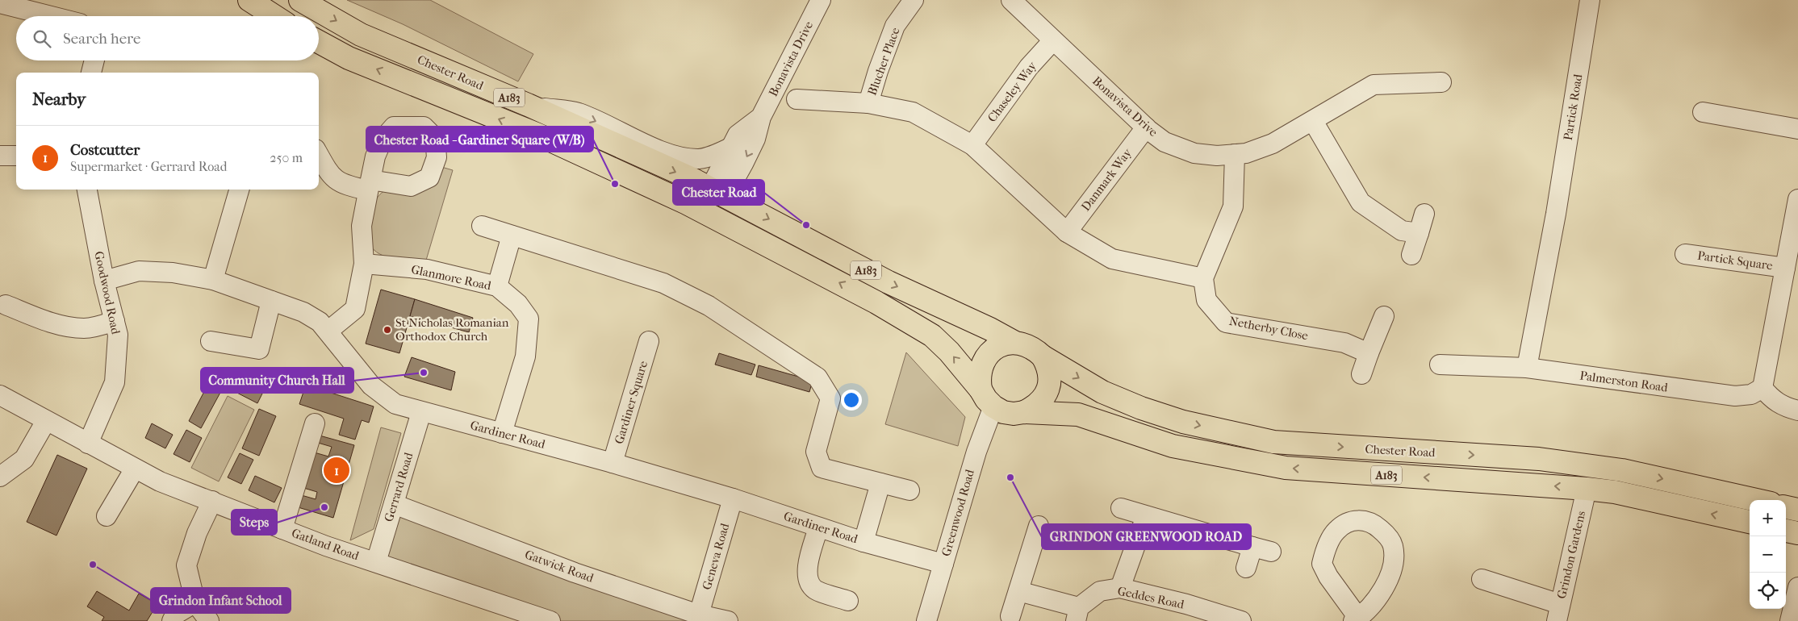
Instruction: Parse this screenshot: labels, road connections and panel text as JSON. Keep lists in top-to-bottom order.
{
  "streets": {
    "main road": ["Chester Road", "A183"],
    "street": [
      "Bonavista Drive",
      "Blucher Place",
      "Chaseley Way",
      "Partick Road",
      "Danmark Way",
      "Partick Square",
      "Glanmore Road",
      "Goodwood Road",
      "Netherby Close",
      "Palmerston Road",
      "Gardiner Square",
      "Gardiner Road",
      "Gerrard Road",
      "Greenwood Road",
      "Gatland Road",
      "Grindon Gardens",
      "Geneva Road",
      "Gatwick Road",
      "Geddes Road"
    ]
  },
  "crossings": [
    ["Bonavista Drive", "Chester Road"],
    ["Bonavista Drive", "Chaseley Way"],
    ["Bonavista Drive", "Danmark Way"],
    ["Chester Road", "Greenwood Road"],
    ["Chester Road", "Grindon Gardens"],
    ["Partick Road", "Palmerston Road"],
    ["Glanmore Road", "Gardiner Road"],
    ["Goodwood Road", "Gardiner Road"],
    ["Goodwood Road", "Gatland Road"],
    ["Gardiner Square", "Gardiner Road"],
    ["Gardiner Road", "Gerrard Road"],
    ["Gardiner Road", "Greenwood Road"],
    ["Gardiner Road", "Geneva Road"],
    ["Gerrard Road", "Gatland Road"],
    ["Gerrard Road", "Gatwick Road"],
    ["Geneva Road", "Gatwick Road"]
  ],
  "places": [
    "Chester Road - Gardiner Square (W/B)",
    "Chester Road",
    "St Nicholas Romanian Orthodox Church",
    "Community Church Hall",
    "GRINDON GREENWOOD ROAD",
    "Steps",
    "Grindon Infant School"
  ],
  "page": {
    "search": "Search here",
    "heading": "Nearby",
    "list": [
      {
        "mark": "1",
        "name": "Costcutter",
        "note": "Supermarket · Gerrard Road",
        "value": "250 m"
      }
    ],
    "pins": "1",
    "map_buttons": ["+", "−"]
  }
}
